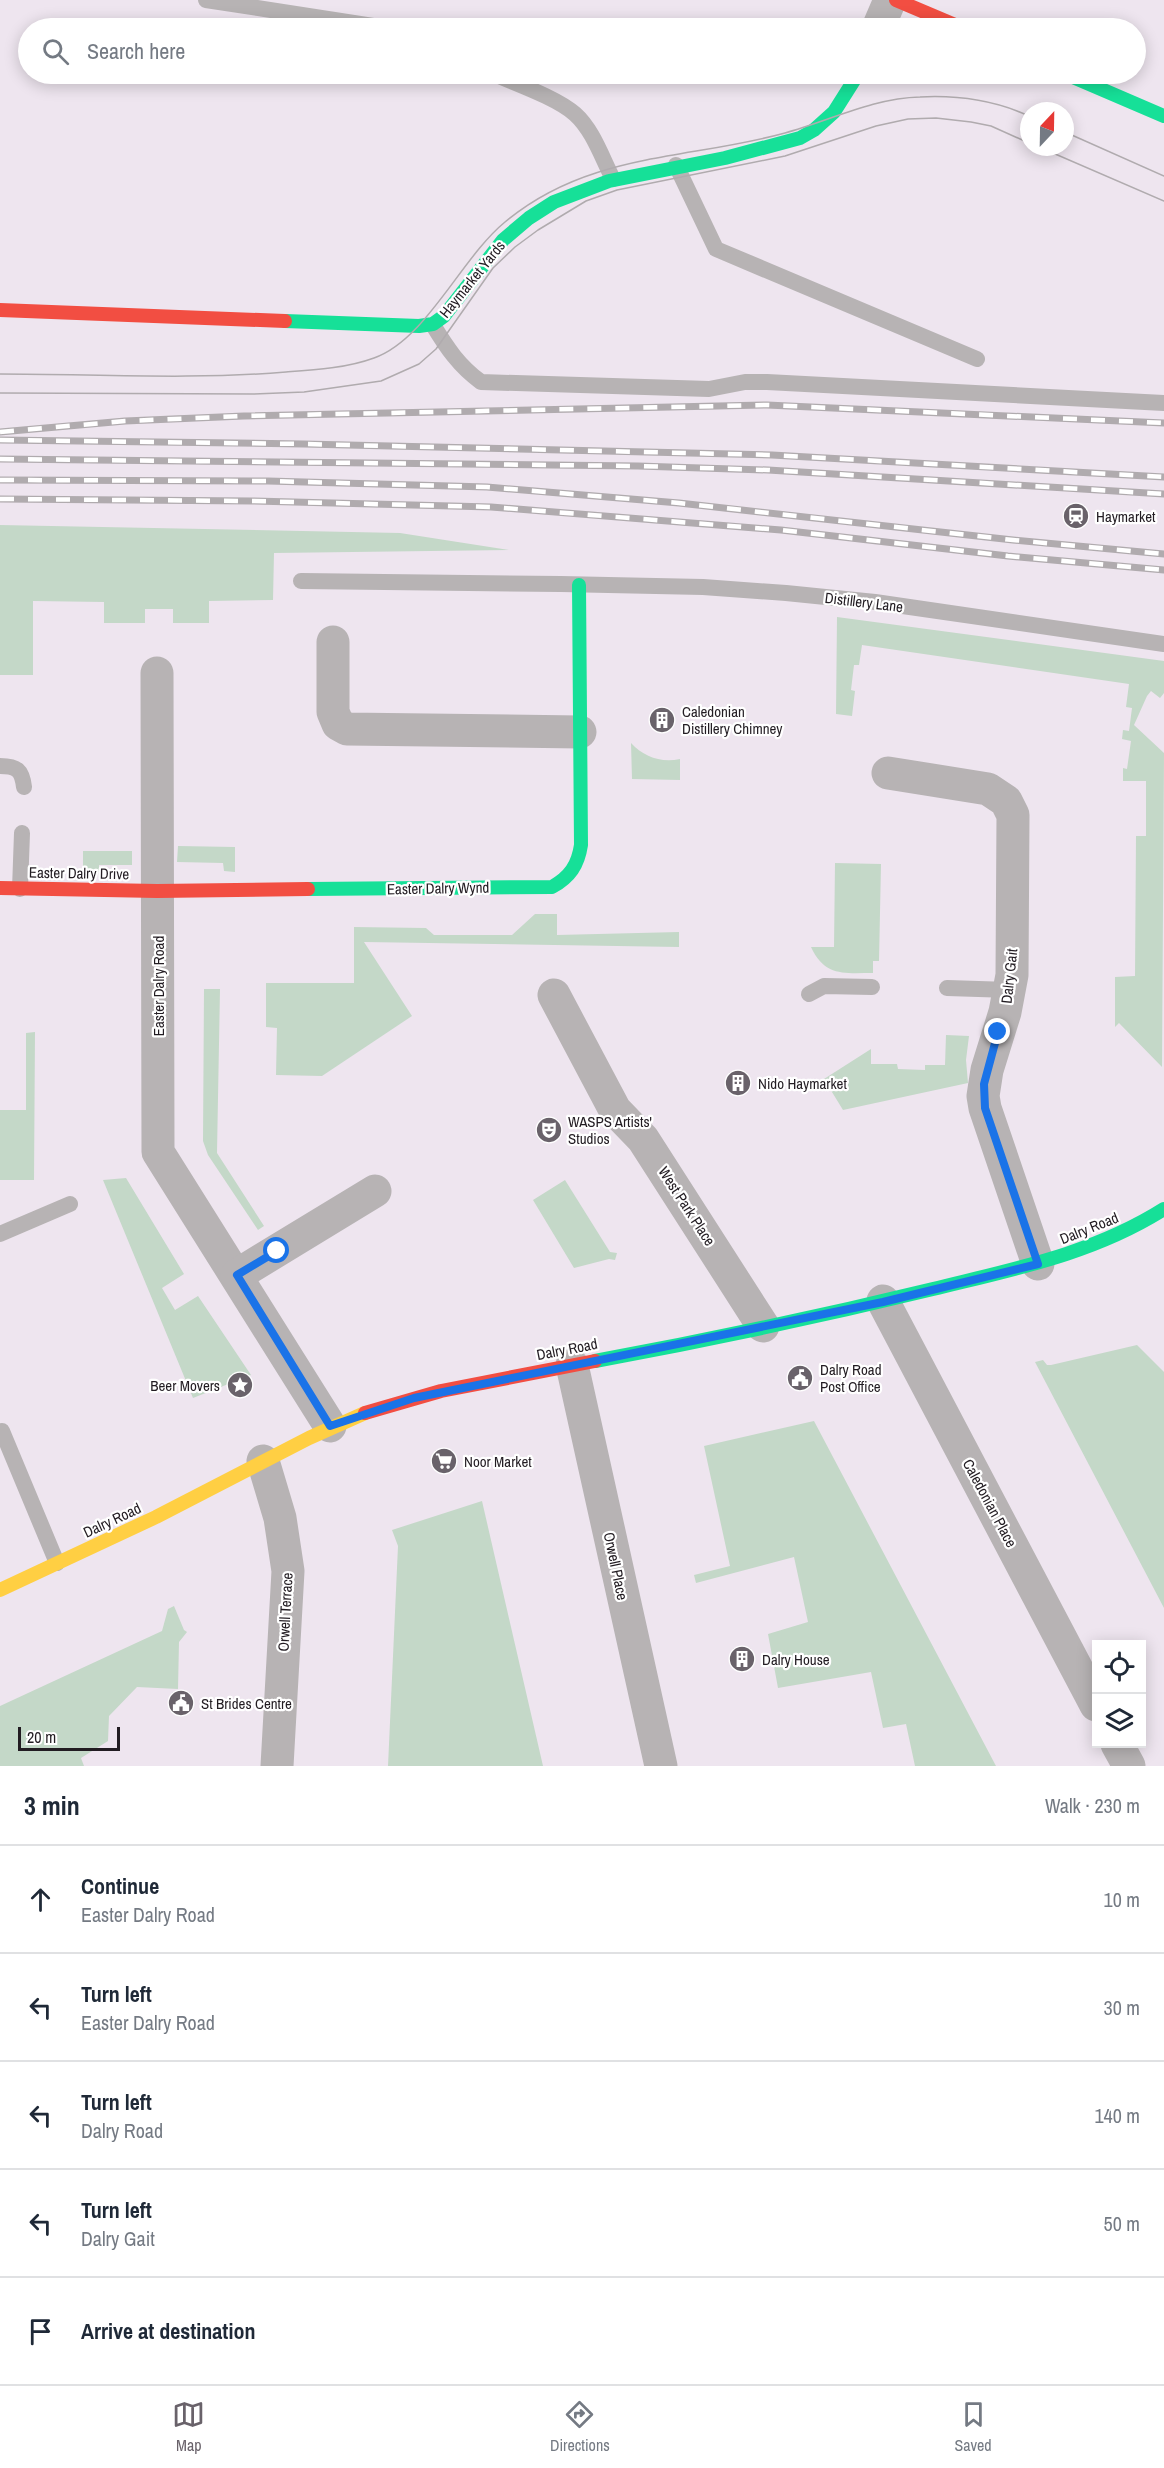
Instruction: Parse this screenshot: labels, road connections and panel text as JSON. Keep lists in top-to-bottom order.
{
  "streets": {
    "street": [
      "Haymarket Yards",
      "Easter Dalry Drive",
      "Easter Dalry Wynd",
      "Dalry Gait",
      "Easter Dalry Road",
      "West Park Place",
      "Dalry Road",
      "Caledonian Place",
      "Orwell Place",
      "Orwell Terrace"
    ],
    "lane": ["Distillery Lane"]
  },
  "crossings": [
    ["Distillery Lane", "Easter Dalry Wynd"],
    ["Easter Dalry Drive", "Easter Dalry Wynd"],
    ["Easter Dalry Drive", "Easter Dalry Road"],
    ["Easter Dalry Wynd", "Easter Dalry Road"],
    ["Dalry Gait", "Dalry Road"],
    ["Easter Dalry Road", "Dalry Road"],
    ["West Park Place", "Dalry Road"],
    ["Dalry Road", "Caledonian Place"],
    ["Dalry Road", "Orwell Place"],
    ["Dalry Road", "Orwell Terrace"]
  ],
  "places": {
    "station": ["Haymarket"],
    "building": ["Caledonian Distillery Chimney", "Nido Haymarket", "Dalry House"],
    "theatre": ["WASPS Artists' Studios"],
    "public building": ["Dalry Road Post Office", "St Brides Centre"],
    "place": ["Beer Movers"],
    "supermarket": ["Noor Market"]
  },
  "scale_bar": "20 m",
  "north": "top",
  "page": {
    "search": "Search here",
    "scale": "20 m",
    "heading": ["3 min", "Walk · 230 m"],
    "list": [
      ["Continue", "Easter Dalry Road", "10 m"],
      ["Turn left", "Easter Dalry Road", "30 m"],
      ["Turn left", "Dalry Road", "140 m"],
      ["Turn left", "Dalry Gait", "50 m"],
      "Arrive at destination"
    ],
    "nav": ["Map", "Directions", "Saved"]
  }
}
